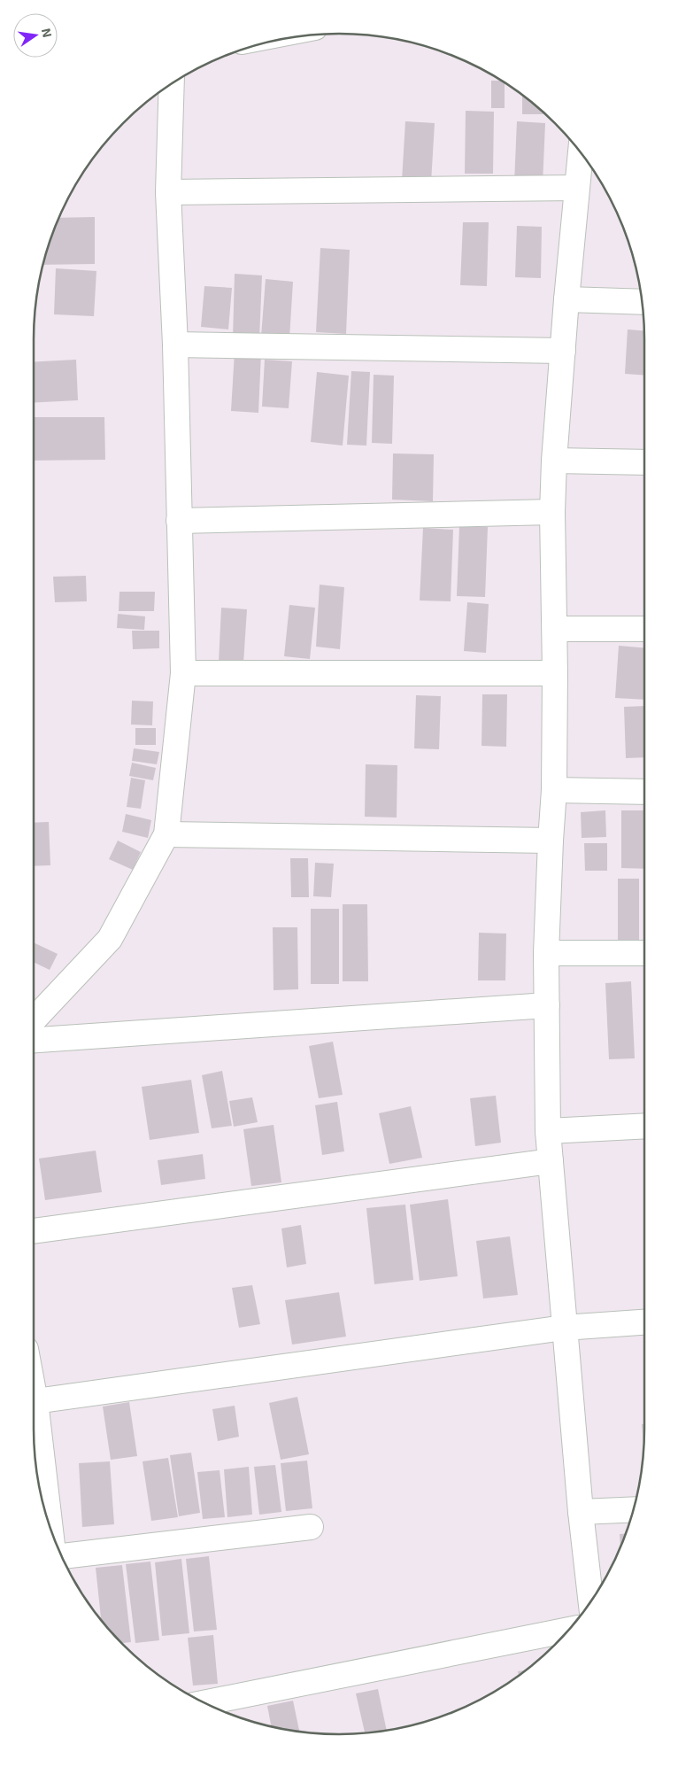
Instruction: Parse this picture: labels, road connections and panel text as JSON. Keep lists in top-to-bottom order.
{
  "north": "right"
}
